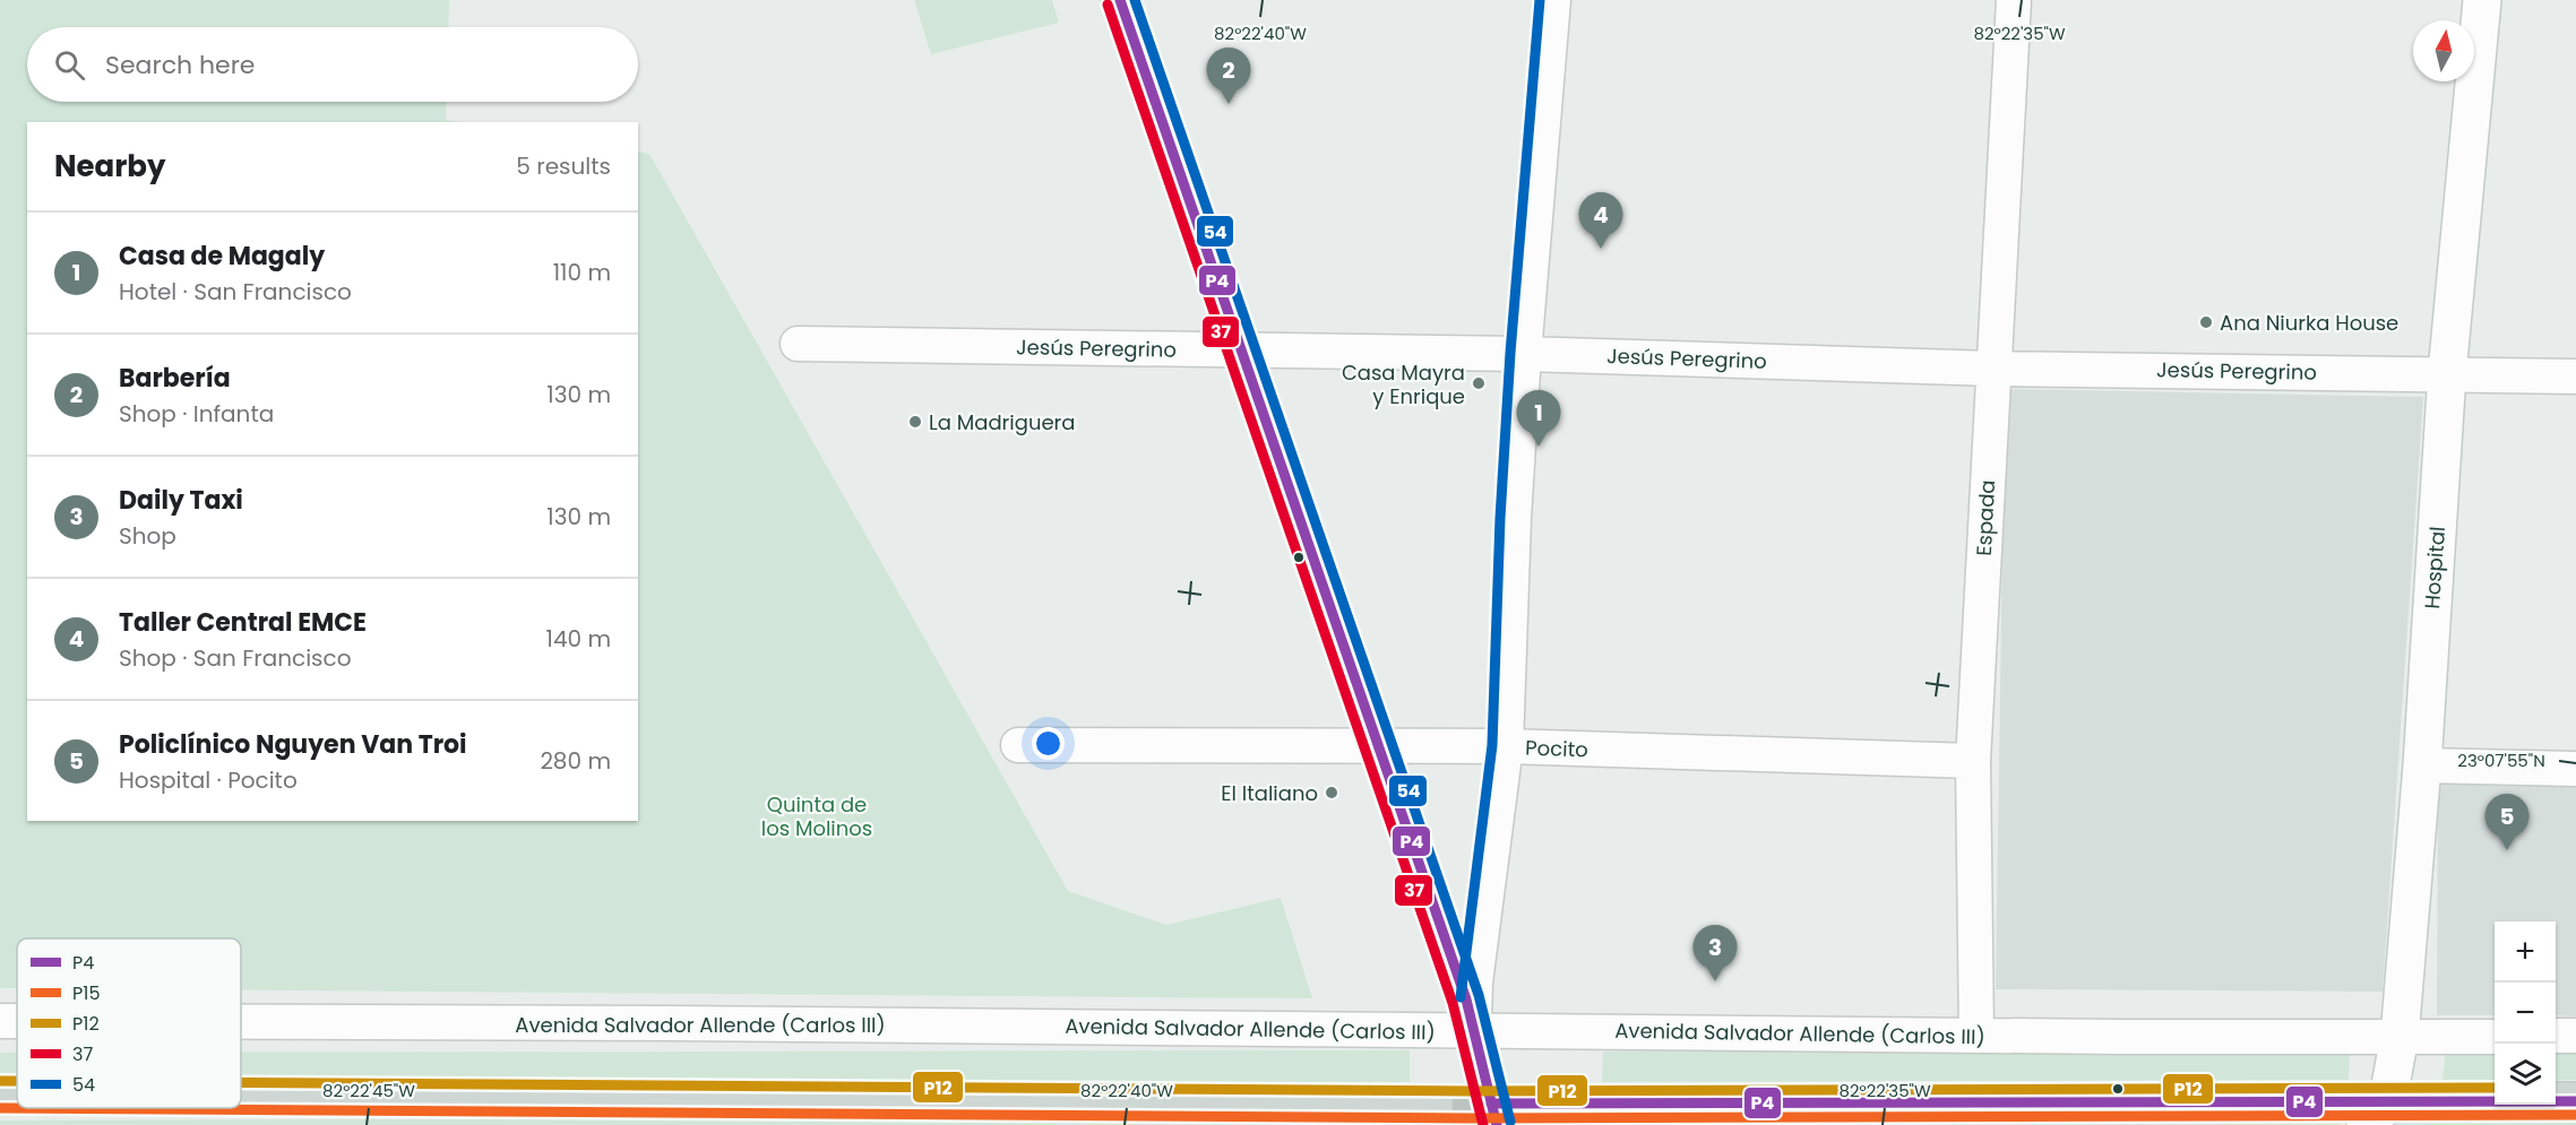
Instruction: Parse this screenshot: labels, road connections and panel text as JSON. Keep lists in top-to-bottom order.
{
  "streets": {
    "street": [
      "Jesús Peregrino",
      "Espada",
      "Hospital",
      "Pocito",
      "Avenida Salvador Allende (Carlos III)"
    ]
  },
  "crossings": [
    ["Jesús Peregrino", "Espada"],
    ["Jesús Peregrino", "Hospital"],
    ["Espada", "Pocito"],
    ["Espada", "Avenida Salvador Allende (Carlos III)"],
    ["Hospital", "Avenida Salvador Allende (Carlos III)"]
  ],
  "parks": ["Quinta de los Molinos"],
  "places": [
    "Ana Niurka House",
    "Casa Mayra y Enrique",
    "La Madriguera",
    "El Italiano"
  ],
  "lines": [
    "transit line P4",
    "transit line 54",
    "transit line 37",
    "transit line P12",
    "transit line P15"
  ],
  "legend": [
    "P4",
    "P15",
    "P12",
    "37",
    "54"
  ],
  "north": "top",
  "page": {
    "search": "Search here",
    "pins": [
      "2",
      "4",
      "1",
      "5",
      "3"
    ],
    "heading": ["Nearby", "5 results"],
    "list": [
      {
        "mark": "1",
        "name": "Casa de Magaly",
        "note": "Hotel · San Francisco",
        "value": "110 m"
      },
      {
        "mark": "2",
        "name": "Barbería",
        "note": "Shop · Infanta",
        "value": "130 m"
      },
      {
        "mark": "3",
        "name": "Daily Taxi",
        "note": "Shop",
        "value": "130 m"
      },
      {
        "mark": "4",
        "name": "Taller Central EMCE",
        "note": "Shop · San Francisco",
        "value": "140 m"
      },
      {
        "mark": "5",
        "name": "Policlínico Nguyen Van Troi",
        "note": "Hospital · Pocito",
        "value": "280 m"
      }
    ],
    "map_buttons": ["+", "−"]
  },
  "coordinates": [
    "82°22'40\"W",
    "82°22'35\"W",
    "23°07'55\"N",
    "82°22'45\"W"
  ]
}
